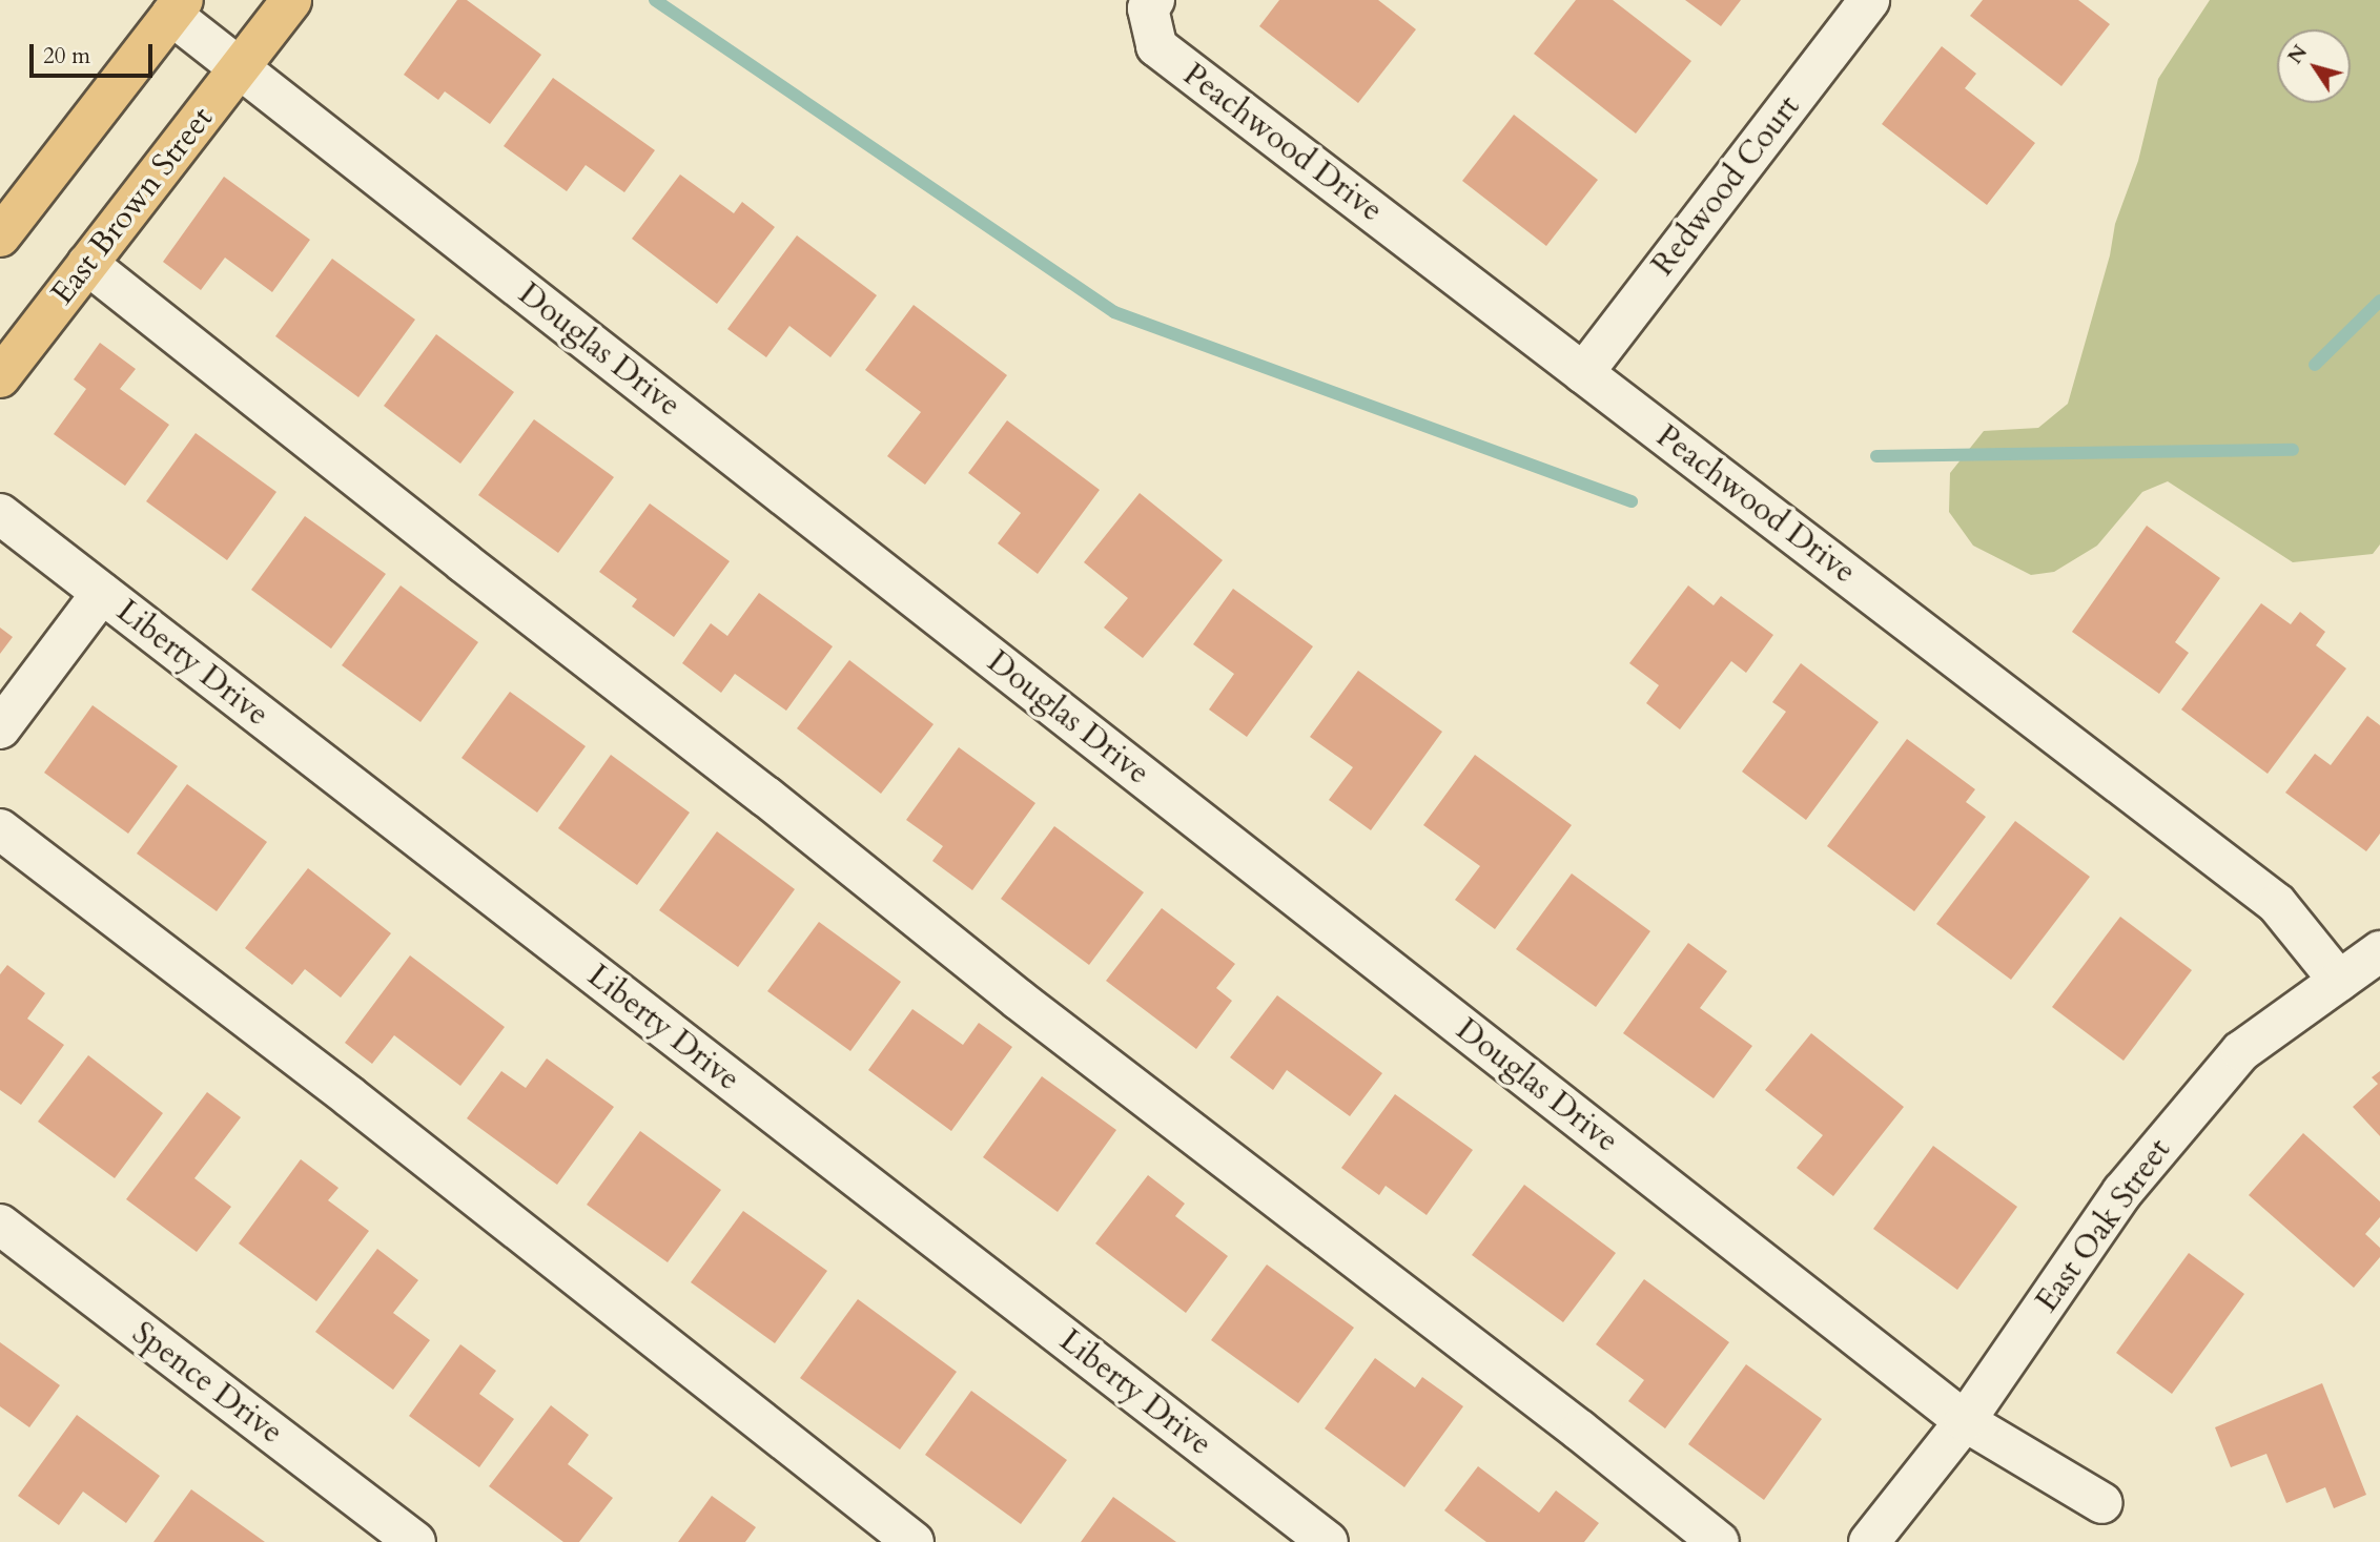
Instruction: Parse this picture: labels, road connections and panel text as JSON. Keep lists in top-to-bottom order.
{
  "streets": {
    "main road": ["East Brown Street"],
    "street": [
      "Peachwood Drive",
      "Redwood Court",
      "Douglas Drive",
      "Liberty Drive",
      "East Oak Street",
      "Spence Drive"
    ]
  },
  "crossings": [
    ["Peachwood Drive", "Redwood Court"],
    ["Peachwood Drive", "East Oak Street"],
    ["East Brown Street", "Douglas Drive"],
    ["Douglas Drive", "East Oak Street"]
  ],
  "scale_bar": "20 m",
  "north": "top left"
}
